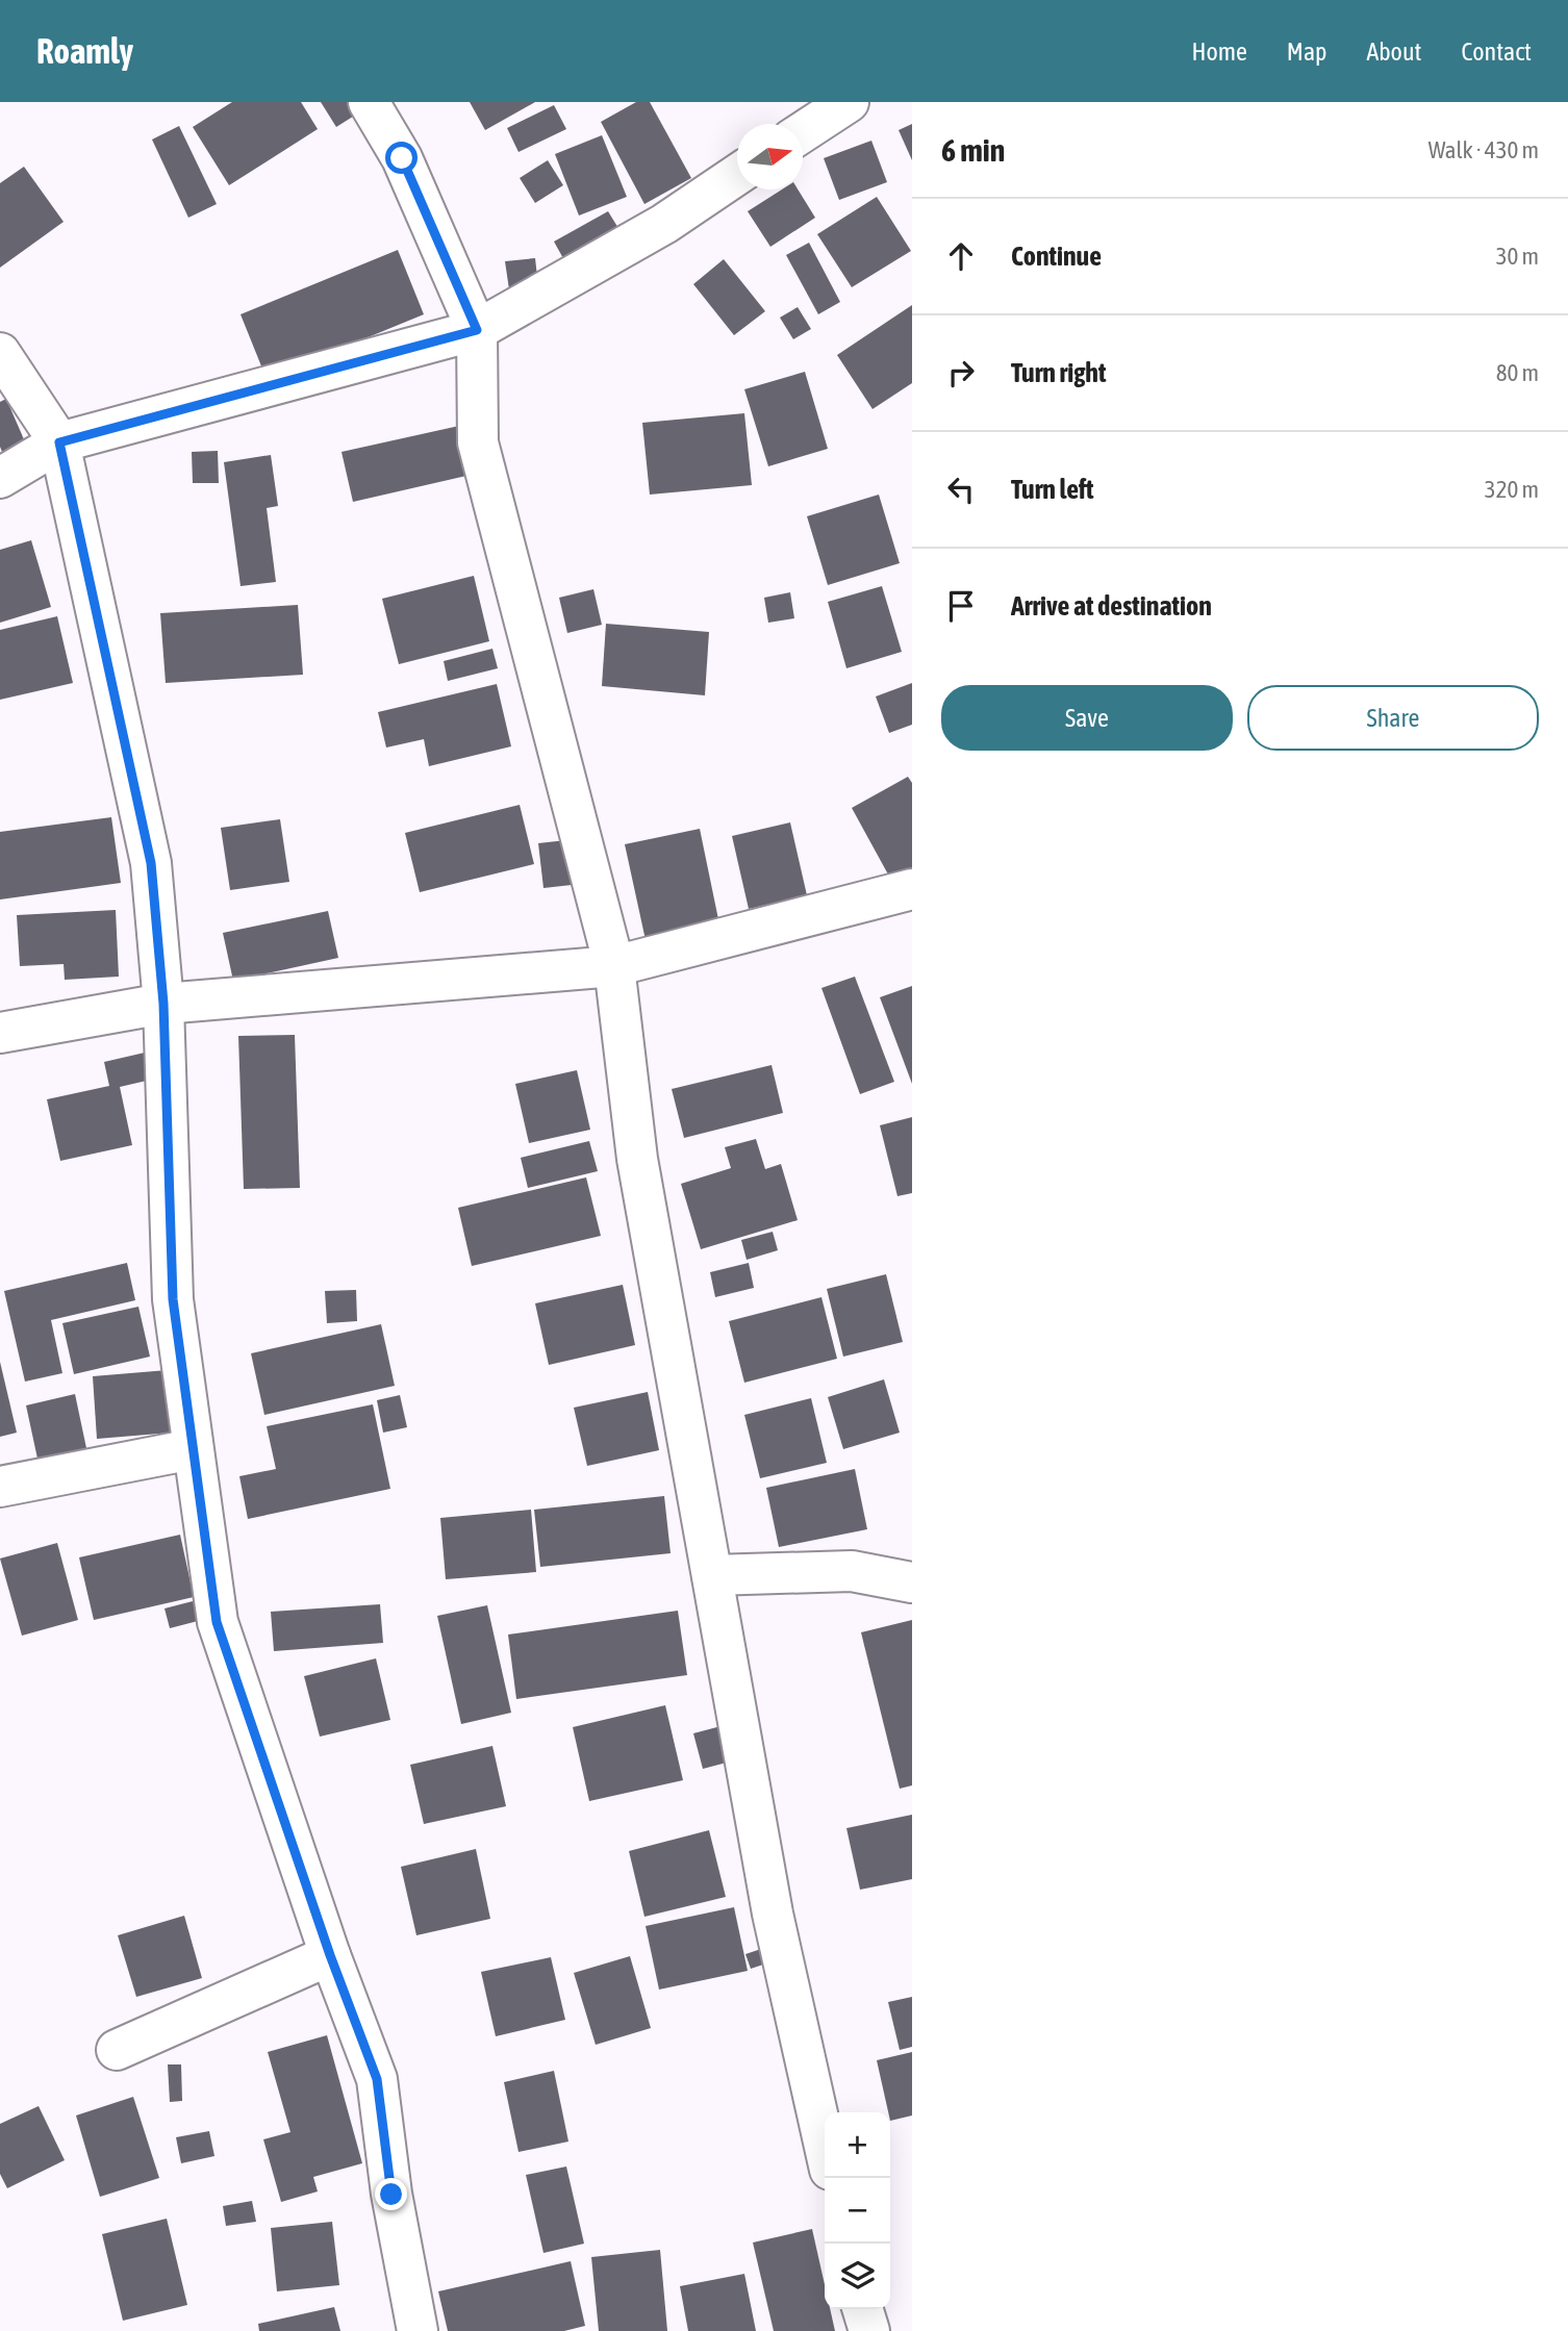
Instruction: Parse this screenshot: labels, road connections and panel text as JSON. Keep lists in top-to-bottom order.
{
  "north": "right",
  "page": {
    "header": "Roamly",
    "nav": [
      "Home",
      "Map",
      "About",
      "Contact"
    ],
    "heading": ["6 min", "Walk · 430 m"],
    "list": [
      ["Continue", "30 m"],
      ["Turn right", "80 m"],
      ["Turn left", "320 m"],
      "Arrive at destination"
    ],
    "buttons": ["Save", "Share"],
    "map_buttons": ["+", "−"]
  }
}
